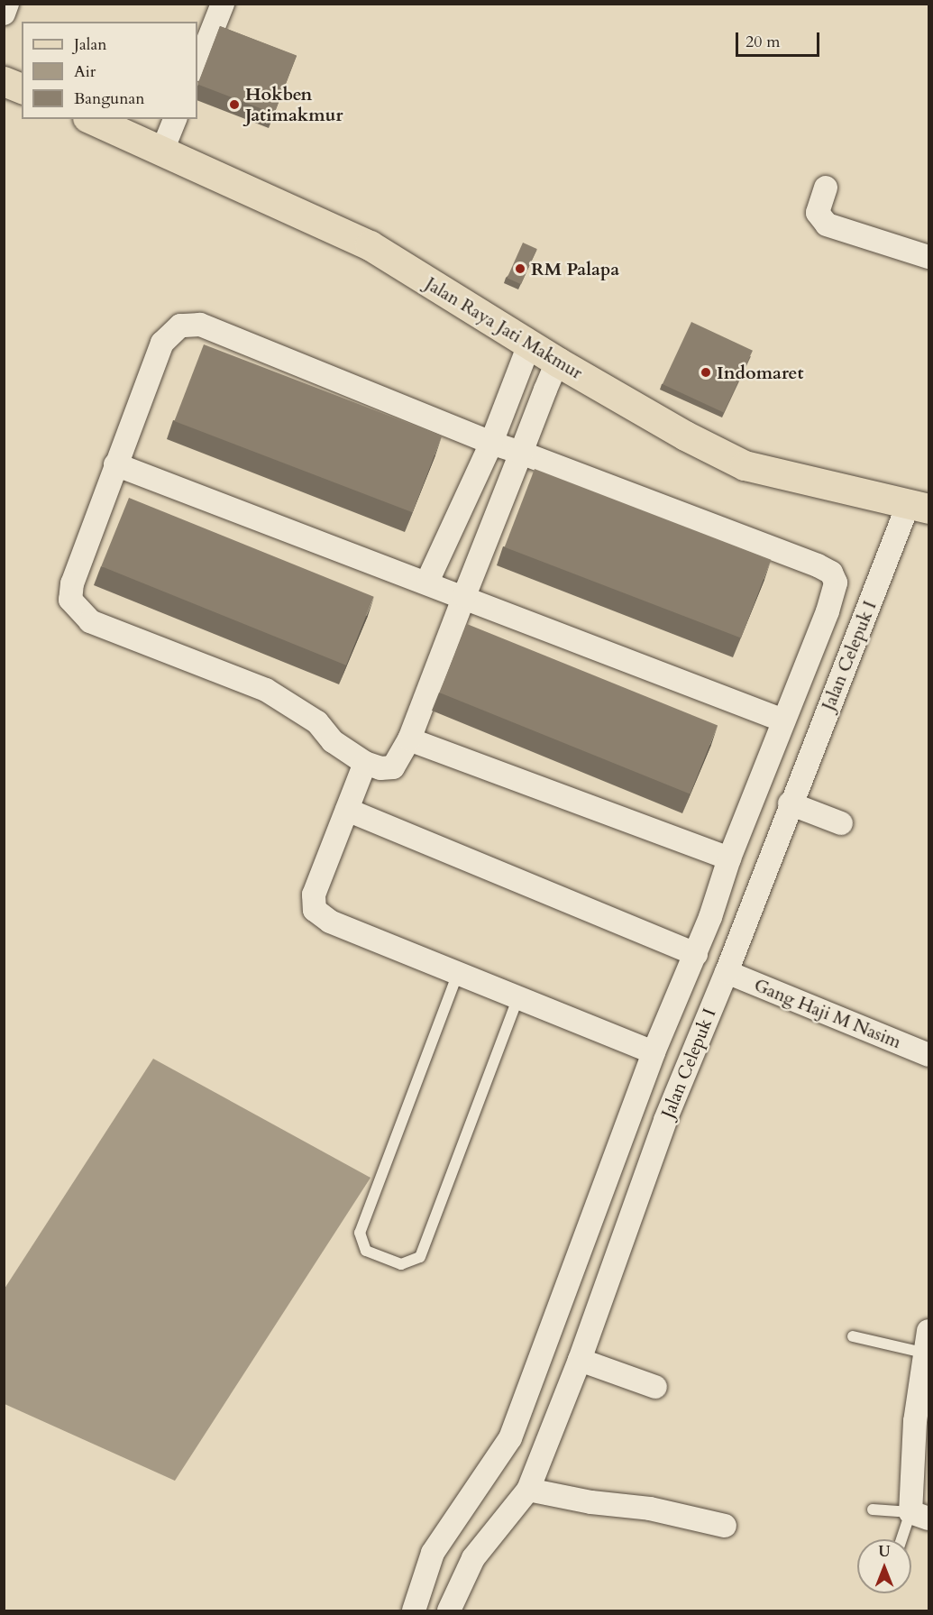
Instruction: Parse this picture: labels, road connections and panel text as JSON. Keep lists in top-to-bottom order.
{
  "streets": {
    "main road": ["Jalan Raya Jati Makmur"],
    "street": ["Jalan Celepuk I", "Gang Haji M Nasim"]
  },
  "crossings": [
    ["Jalan Raya Jati Makmur", "Jalan Celepuk I"],
    ["Jalan Celepuk I", "Gang Haji M Nasim"]
  ],
  "places": ["Hokben Jatimakmur", "RM Palapa", "Indomaret"],
  "legend": ["Jalan", "Air", "Bangunan"],
  "scale_bar": "20 m",
  "north": "top"
}
